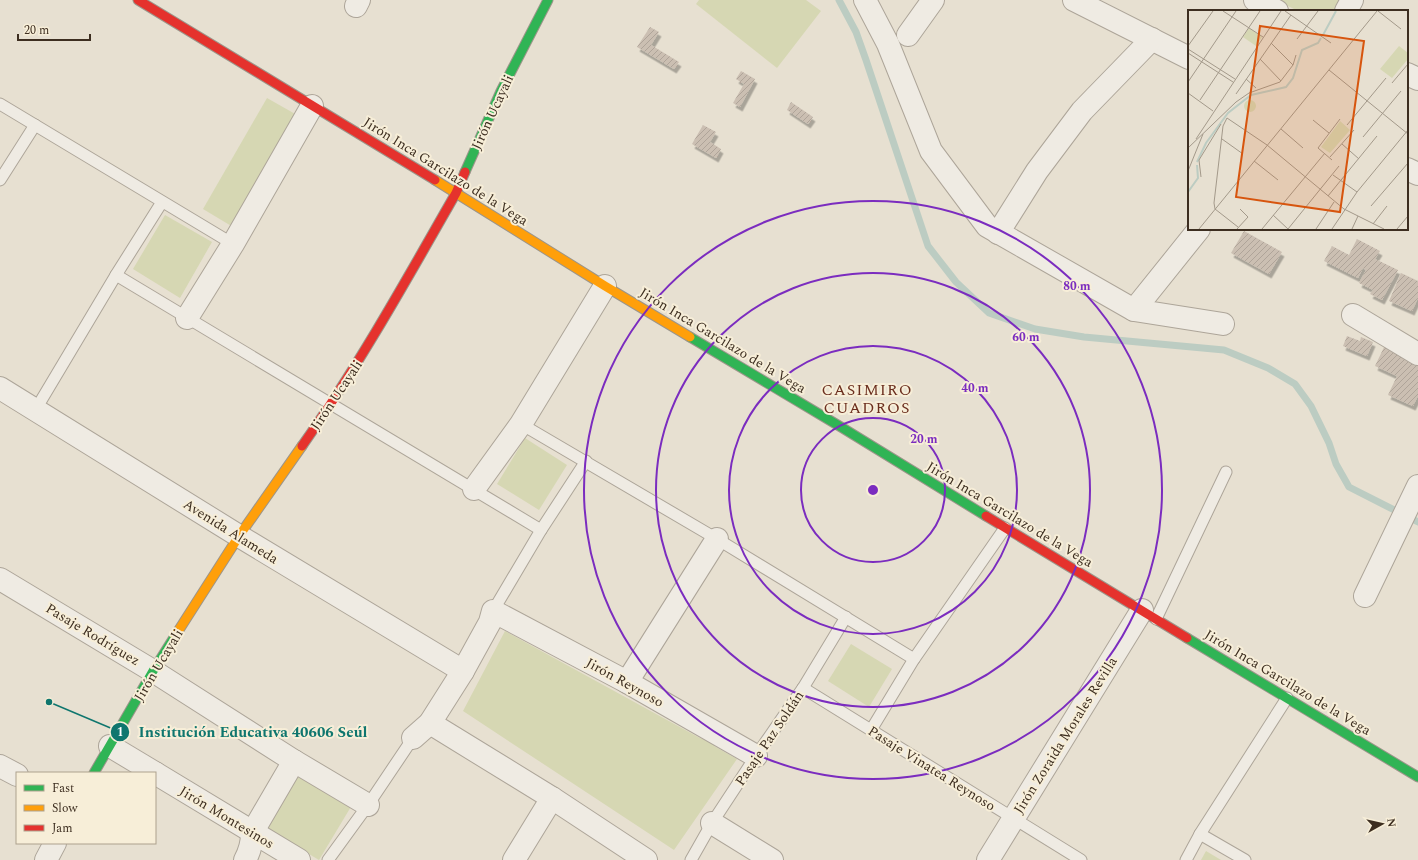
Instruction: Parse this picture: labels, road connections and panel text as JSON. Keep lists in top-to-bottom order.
{
  "streets": {
    "street": [
      "Jirón Ucayali",
      "Jirón Inca Garcilazo de la Vega",
      "Avenida Alameda",
      "Pasaje Rodríguez",
      "Jirón Reynoso",
      "Jirón Zoraida Morales Revilla",
      "Jirón Montesinos"
    ],
    "lane": ["Pasaje Paz Soldán", "Pasaje Vinatea Reynoso"]
  },
  "crossings": [
    ["Jirón Ucayali", "Jirón Inca Garcilazo de la Vega"],
    ["Jirón Ucayali", "Avenida Alameda"],
    ["Jirón Ucayali", "Pasaje Rodríguez"],
    ["Jirón Ucayali", "Jirón Montesinos"],
    ["Jirón Inca Garcilazo de la Vega", "Jirón Zoraida Morales Revilla"],
    ["Jirón Reynoso", "Pasaje Paz Soldán"],
    ["Jirón Zoraida Morales Revilla", "Pasaje Vinatea Reynoso"],
    ["Pasaje Paz Soldán", "Pasaje Vinatea Reynoso"]
  ],
  "districts": ["CASIMIRO CUADROS"],
  "places": ["Institución Educativa 40606 Seúl"],
  "legend": ["Fast", "Slow", "Jam"],
  "scale_bar": "20 m",
  "north": "right",
  "rings": [
    "80 m",
    "60 m",
    "40 m",
    "20 m"
  ]
}
